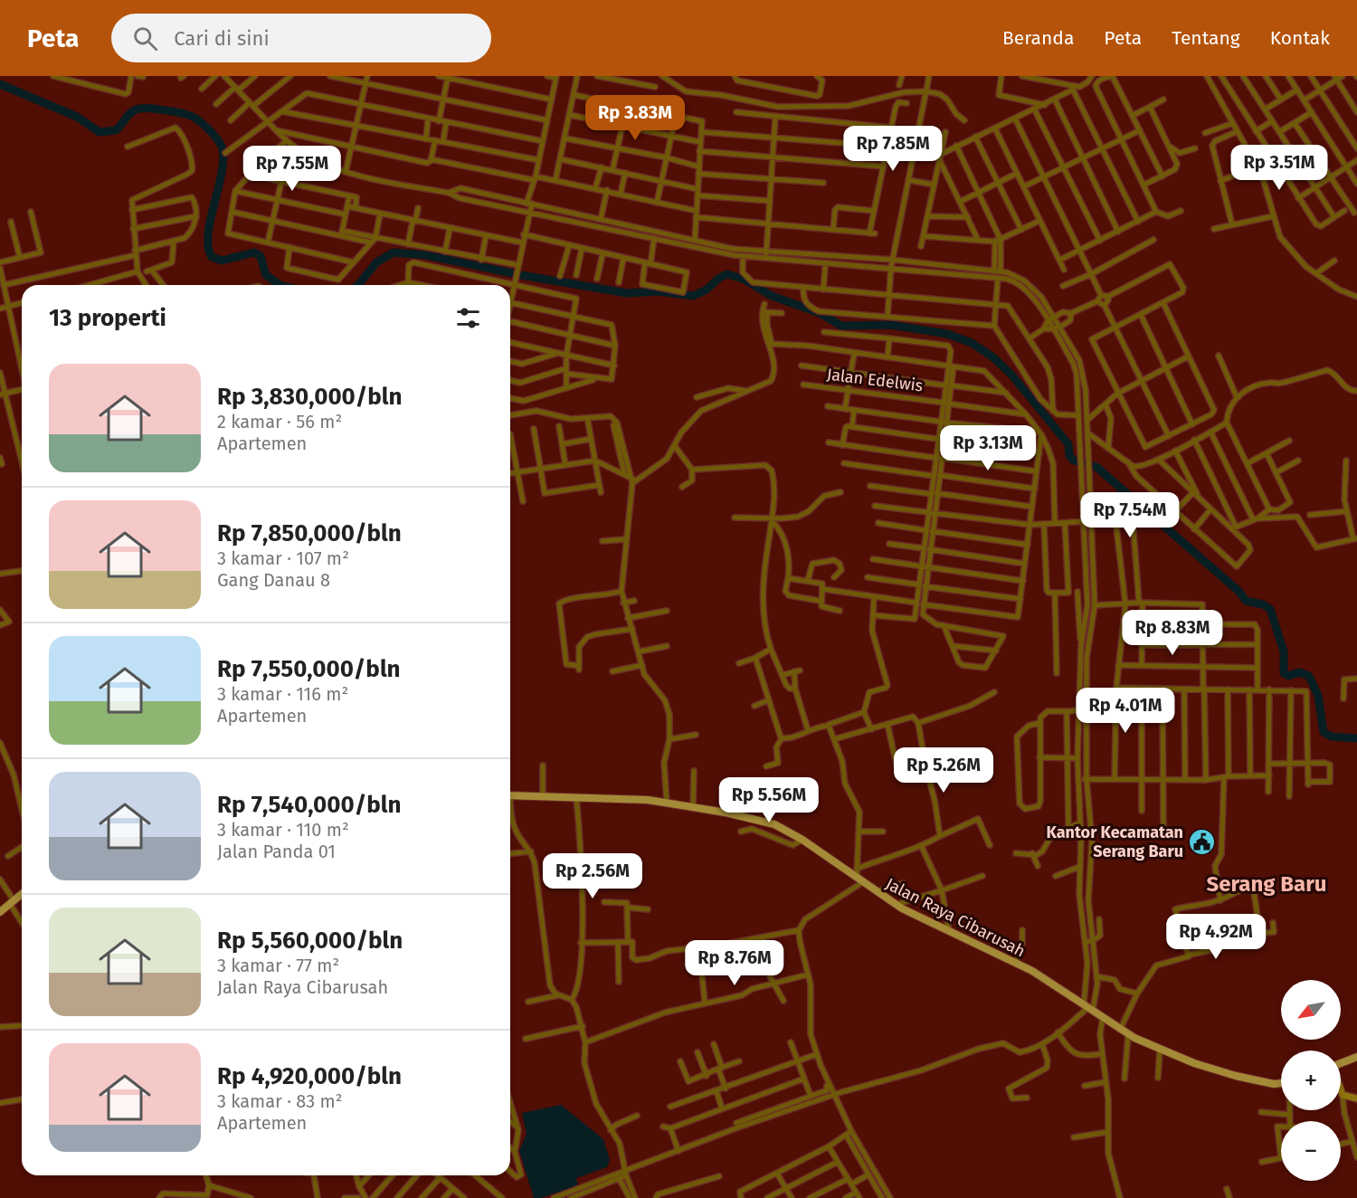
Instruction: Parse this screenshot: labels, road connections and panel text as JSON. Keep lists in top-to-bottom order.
{
  "streets": {
    "main road": ["Jalan Raya Cibarusah"],
    "street": ["Jalan Edelwis"]
  },
  "districts": ["Serang Baru"],
  "places": {
    "public building": ["Kantor Kecamatan Serang Baru"]
  },
  "north": "bottom left",
  "page": {
    "header": "Peta",
    "search": "Cari di sini",
    "nav": [
      "Beranda",
      "Peta",
      "Tentang",
      "Kontak"
    ],
    "price": [
      "Rp 3.83M",
      "Rp 7.85M",
      "Rp 3.51M",
      "Rp 7.55M",
      "Rp 3.13M",
      "Rp 7.54M",
      "Rp 8.83M",
      "Rp 4.01M",
      "Rp 5.26M",
      "Rp 5.56M",
      "Rp 2.56M",
      "Rp 4.92M",
      "Rp 8.76M"
    ],
    "heading": "13 properti",
    "list": [
      {
        "name": "Rp 3,830,000/bln",
        "note": "2 kamar · 56 m² · Apartemen"
      },
      {
        "name": "Rp 7,850,000/bln",
        "note": "3 kamar · 107 m² · Gang Danau 8"
      },
      {
        "name": "Rp 7,550,000/bln",
        "note": "3 kamar · 116 m² · Apartemen"
      },
      {
        "name": "Rp 7,540,000/bln",
        "note": "3 kamar · 110 m² · Jalan Panda 01"
      },
      {
        "name": "Rp 5,560,000/bln",
        "note": "3 kamar · 77 m² · Jalan Raya Cibarusah"
      },
      {
        "name": "Rp 4,920,000/bln",
        "note": "3 kamar · 83 m² · Apartemen"
      }
    ],
    "map_buttons": ["+", "−"]
  }
}
